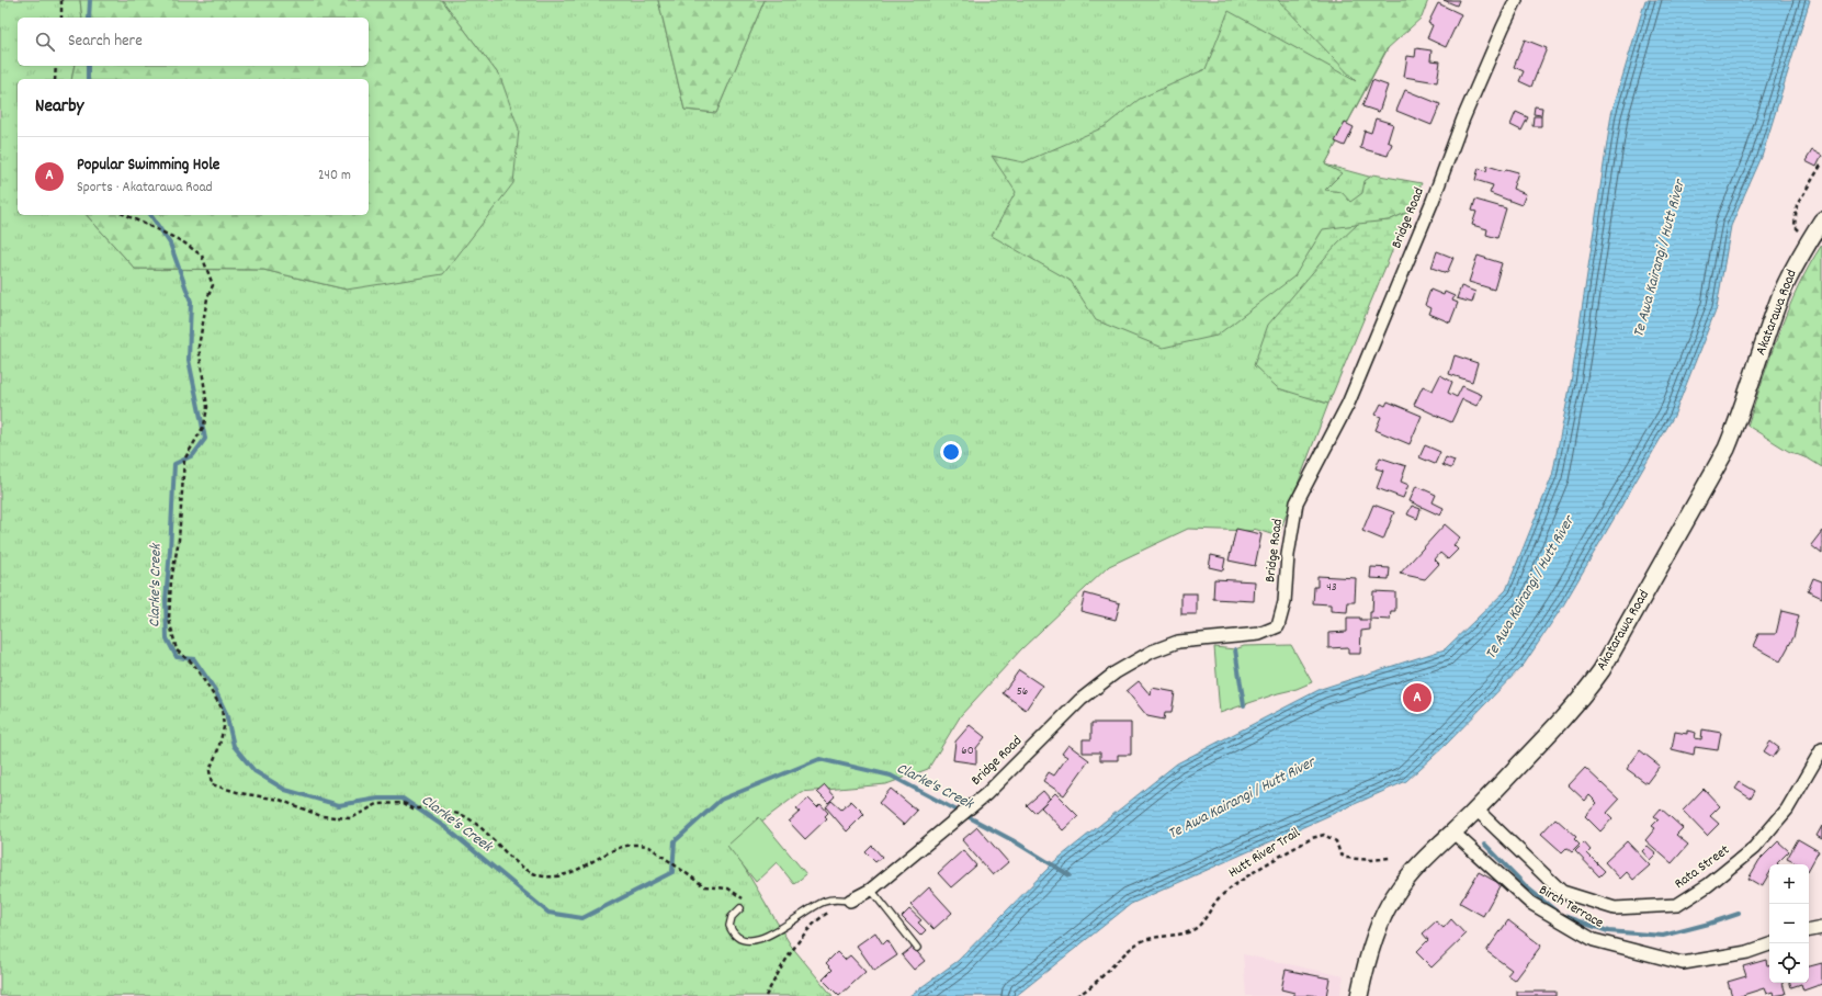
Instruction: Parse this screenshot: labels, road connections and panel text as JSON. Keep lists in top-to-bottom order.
{
  "streets": {
    "street": [
      "Bridge Road",
      "Akatarawa Road",
      "Rata Street",
      "Birch Terrace"
    ],
    "path": ["Hutt River Trail"]
  },
  "crossings": [
    ["Akatarawa Road", "Rata Street"],
    ["Akatarawa Road", "Birch Terrace"]
  ],
  "water": ["Te Awa Kairangi / Hutt River", "Clarke's Creek"],
  "house_numbers": ["43", "56", "60"],
  "page": {
    "search": "Search here",
    "heading": "Nearby",
    "list": [
      {
        "mark": "A",
        "name": "Popular Swimming Hole",
        "note": "Sports · Akatarawa Road",
        "value": "240 m"
      }
    ],
    "pins": "A",
    "map_buttons": ["+", "−"]
  }
}
